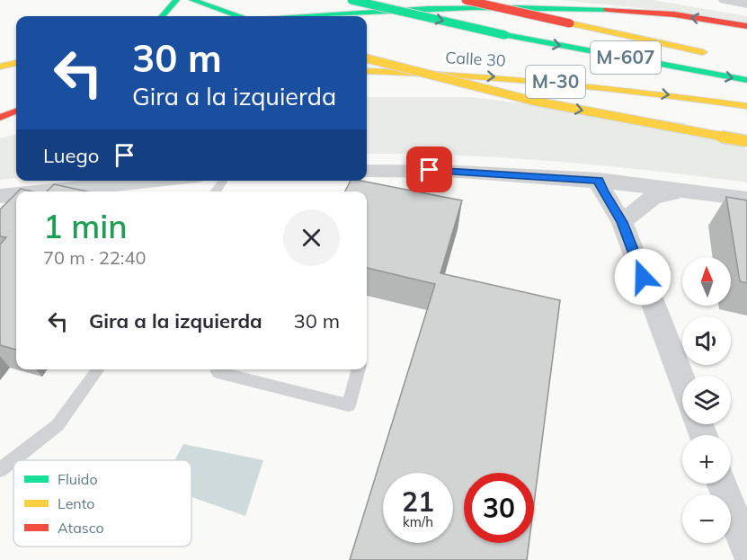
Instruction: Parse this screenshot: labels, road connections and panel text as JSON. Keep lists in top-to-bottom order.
{
  "streets": {
    "highway": ["M-607", "Calle 30", "M-30"]
  },
  "legend": ["Fluido", "Lento", "Atasco"],
  "north": "top",
  "page": {
    "turn": ["30 m", "Gira a la izquierda"],
    "then": "Luego",
    "heading": ["1 min", "70 m · 22:40"],
    "map_buttons": ["+", "−"],
    "list": [
      {
        "name": "Gira a la izquierda",
        "value": "30 m"
      }
    ],
    "speed": "21 km/h",
    "limit": "30"
  }
}
